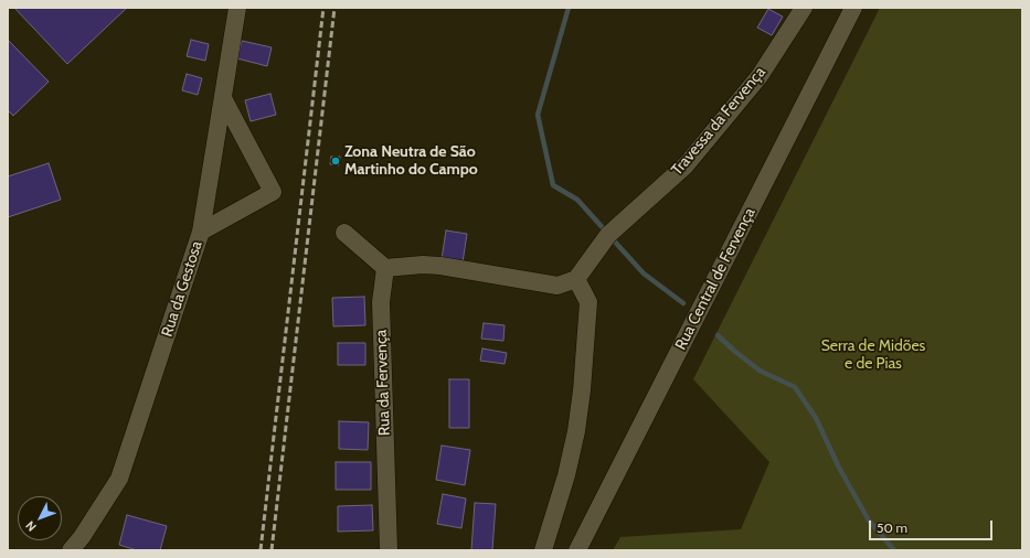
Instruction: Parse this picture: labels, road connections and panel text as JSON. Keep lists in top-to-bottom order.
{
  "streets": {
    "street": [
      "Travessa da Fervença",
      "Rua Central de Fervença",
      "Rua da Gestosa",
      "Rua da Fervença"
    ]
  },
  "parks": ["Serra de Midões e de Pias"],
  "places": ["Zona Neutra de São Martinho do Campo"],
  "scale_bar": "50 m",
  "north": "bottom left"
}
